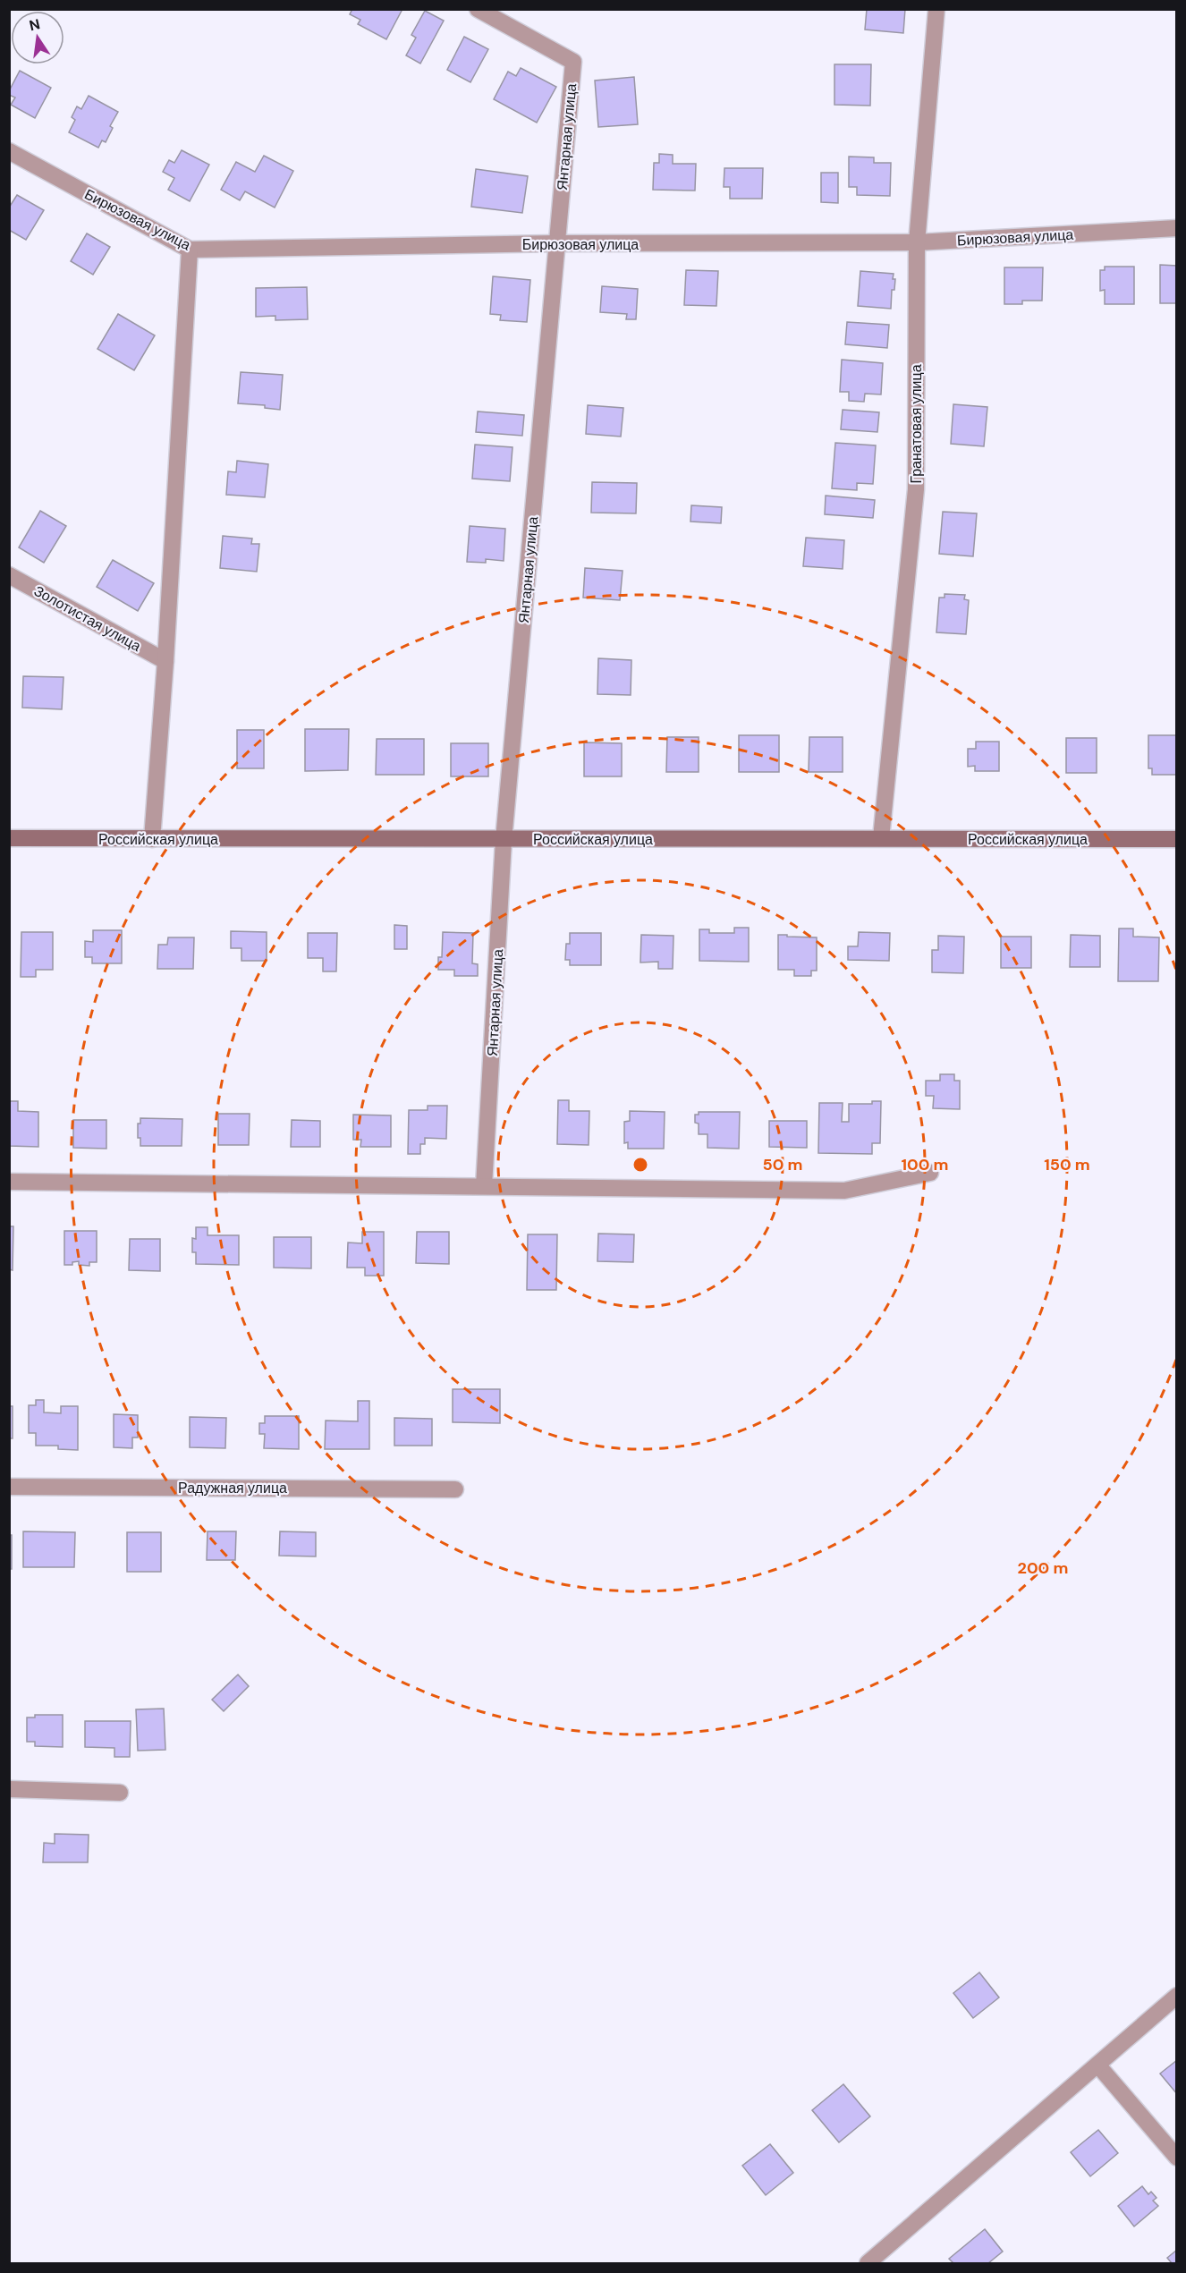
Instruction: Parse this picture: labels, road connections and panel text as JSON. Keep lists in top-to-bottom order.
{
  "streets": {
    "main road": ["Российская улица"],
    "street": [
      "Янтарная улица",
      "Бирюзовая улица",
      "Гранатовая улица",
      "Золотистая улица",
      "Радужная улица"
    ]
  },
  "crossings": [
    ["Янтарная улица", "Бирюзовая улица"],
    ["Янтарная улица", "Российская улица"],
    ["Бирюзовая улица", "Гранатовая улица"],
    ["Гранатовая улица", "Российская улица"]
  ],
  "north": "top",
  "rings": [
    "50 m",
    "100 m",
    "150 m",
    "200 m"
  ]
}
